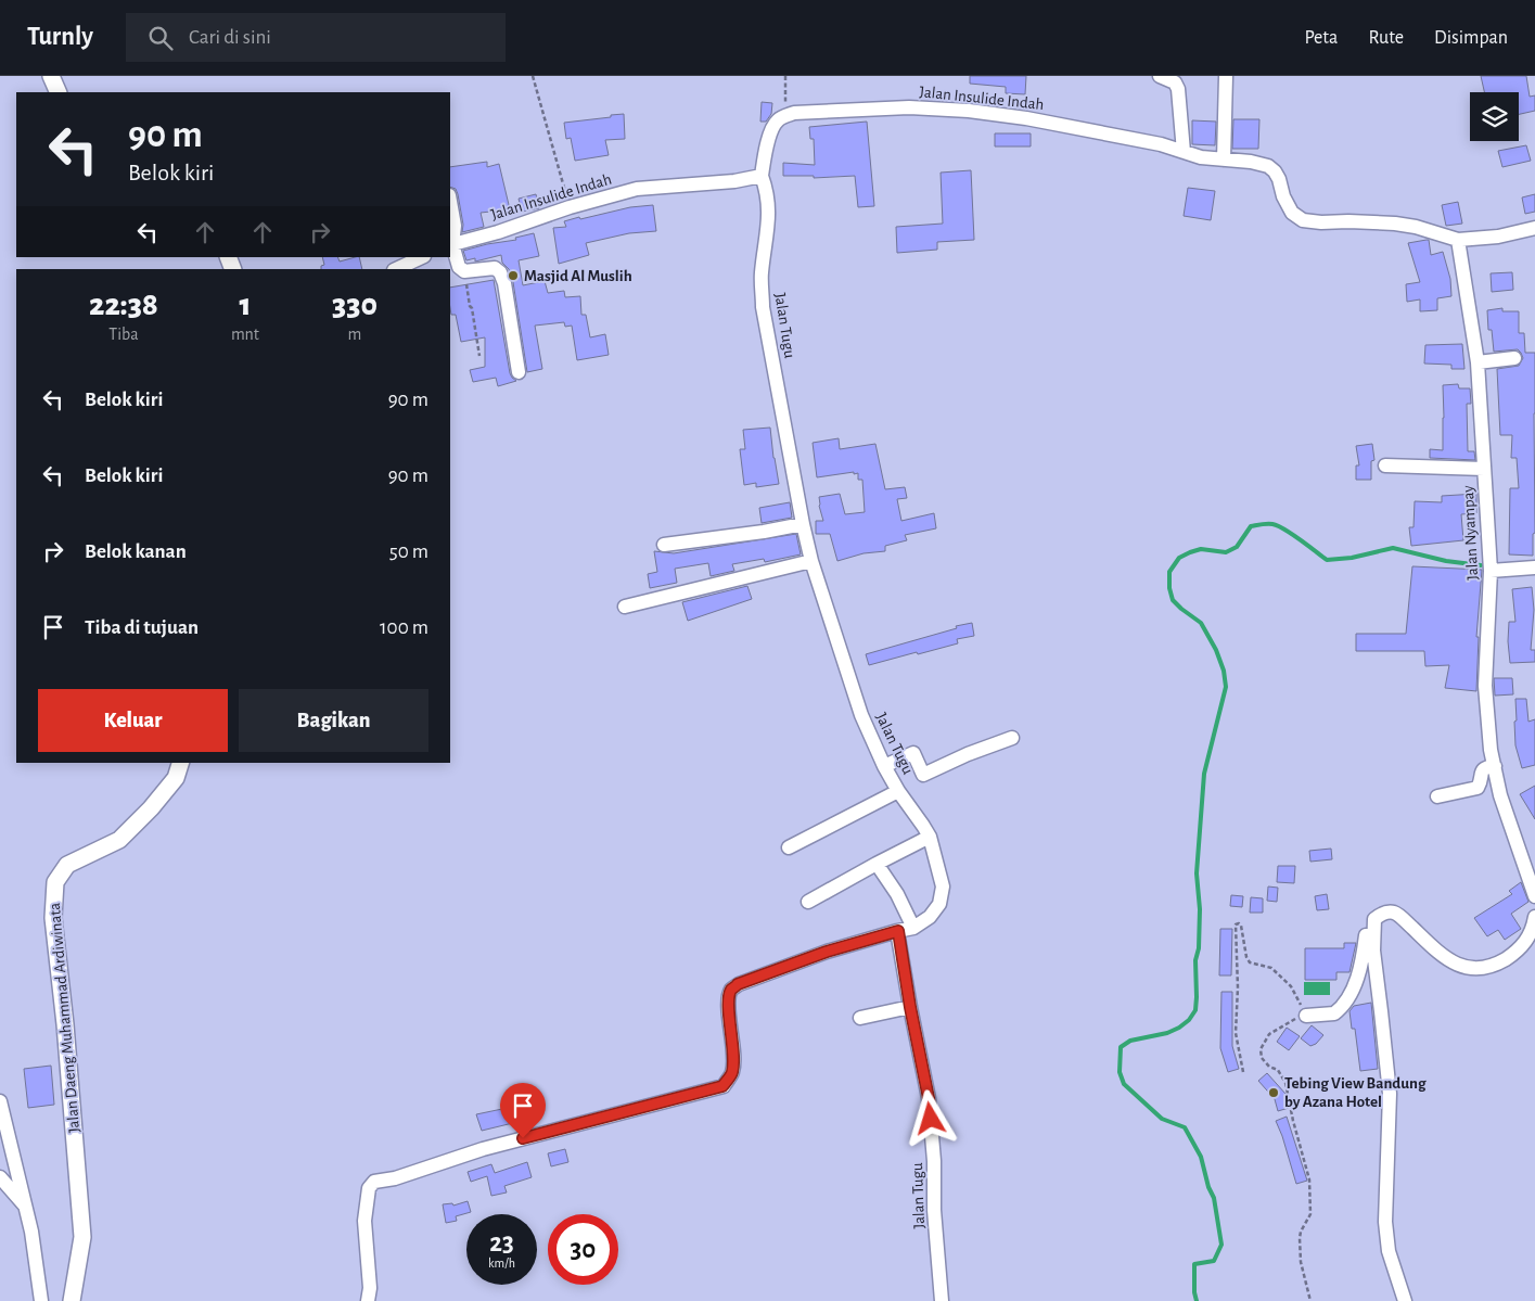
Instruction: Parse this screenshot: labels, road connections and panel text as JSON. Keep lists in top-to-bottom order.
{
  "streets": {
    "main road": ["Jalan Daeng Muhammad Ardiwinata"],
    "street": ["Jalan Insulide Indah", "Jalan Tugu", "Jalan Nyampay"]
  },
  "crossings": [
    ["Jalan Insulide Indah", "Jalan Tugu"],
    ["Jalan Insulide Indah", "Jalan Nyampay"]
  ],
  "places": ["Masjid Al Muslih", "Tebing View Bandung by Azana Hotel"],
  "page": {
    "header": "Turnly",
    "search": "Cari di sini",
    "nav": ["Peta", "Rute", "Disimpan"],
    "turn": ["90 m", "Belok kiri"],
    "eta": [
      "22:38",
      "Tiba",
      "1",
      "mnt",
      "330",
      "m"
    ],
    "list": [
      {
        "name": "Belok kiri",
        "value": "90 m"
      },
      {
        "name": "Belok kiri",
        "value": "90 m"
      },
      {
        "name": "Belok kanan",
        "value": "50 m"
      },
      {
        "name": "Tiba di tujuan",
        "value": "100 m"
      }
    ],
    "buttons": ["Keluar", "Bagikan"],
    "speed": "23 km/h",
    "limit": "30"
  }
}
